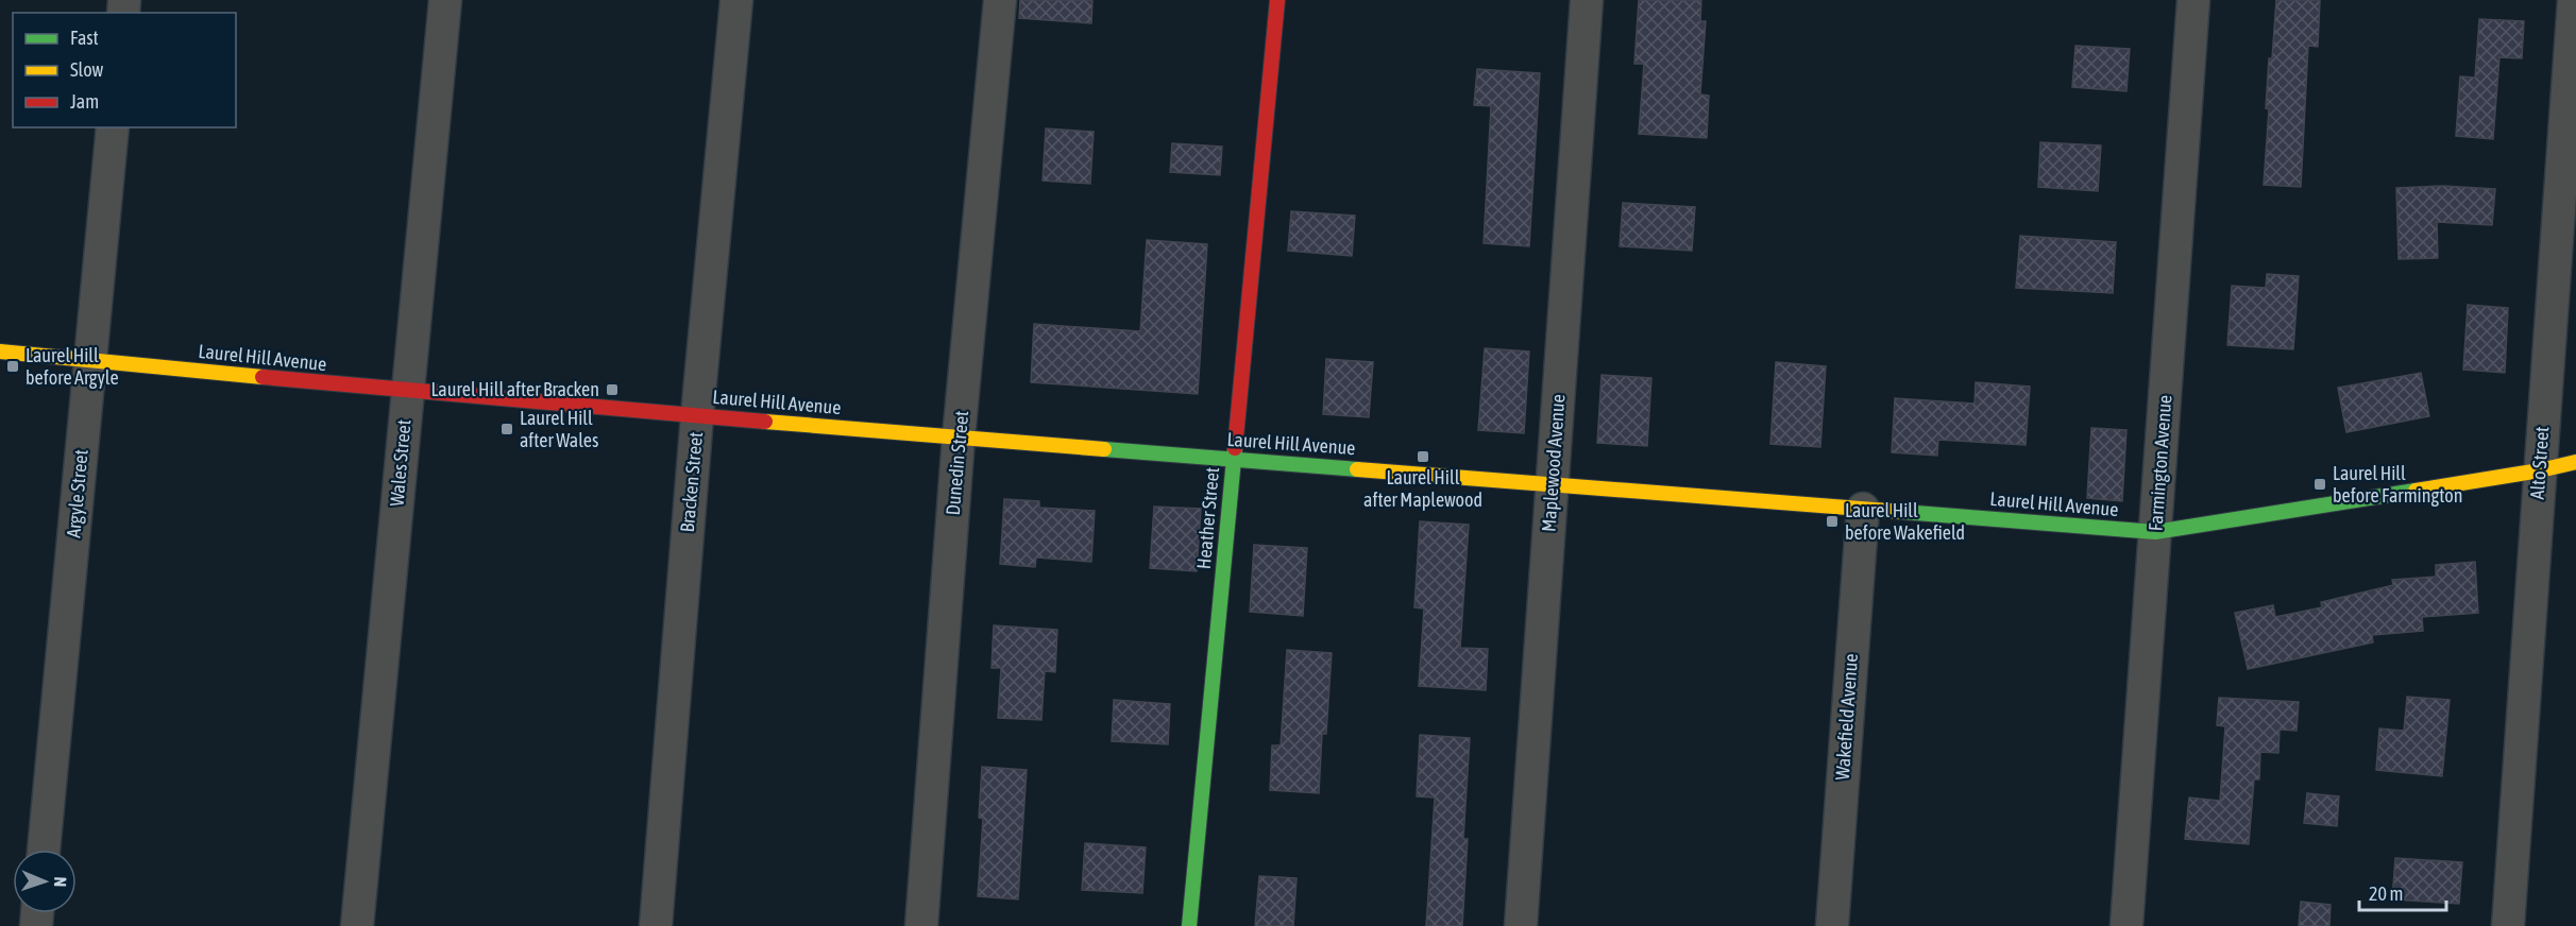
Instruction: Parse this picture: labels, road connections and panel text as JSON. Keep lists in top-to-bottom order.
{
  "streets": {
    "street": [
      "Laurel Hill Avenue",
      "Wales Street",
      "Dunedin Street",
      "Maplewood Avenue",
      "Farmington Avenue",
      "Alto Street",
      "Bracken Street",
      "Argyle Street",
      "Heather Street",
      "Wakefield Avenue"
    ]
  },
  "crossings": [
    ["Laurel Hill Avenue", "Wales Street"],
    ["Laurel Hill Avenue", "Dunedin Street"],
    ["Laurel Hill Avenue", "Maplewood Avenue"],
    ["Laurel Hill Avenue", "Farmington Avenue"],
    ["Laurel Hill Avenue", "Alto Street"],
    ["Laurel Hill Avenue", "Bracken Street"],
    ["Laurel Hill Avenue", "Argyle Street"],
    ["Laurel Hill Avenue", "Heather Street"],
    ["Laurel Hill Avenue", "Wakefield Avenue"]
  ],
  "places": {
    "transit": [
      "Laurel Hill before Argyle",
      "Laurel Hill after Bracken",
      "Laurel Hill after Wales",
      "Laurel Hill after Maplewood",
      "Laurel Hill before Farmington",
      "Laurel Hill before Wakefield"
    ]
  },
  "legend": ["Fast", "Slow", "Jam"],
  "scale_bar": "20 m",
  "north": "right"
}
